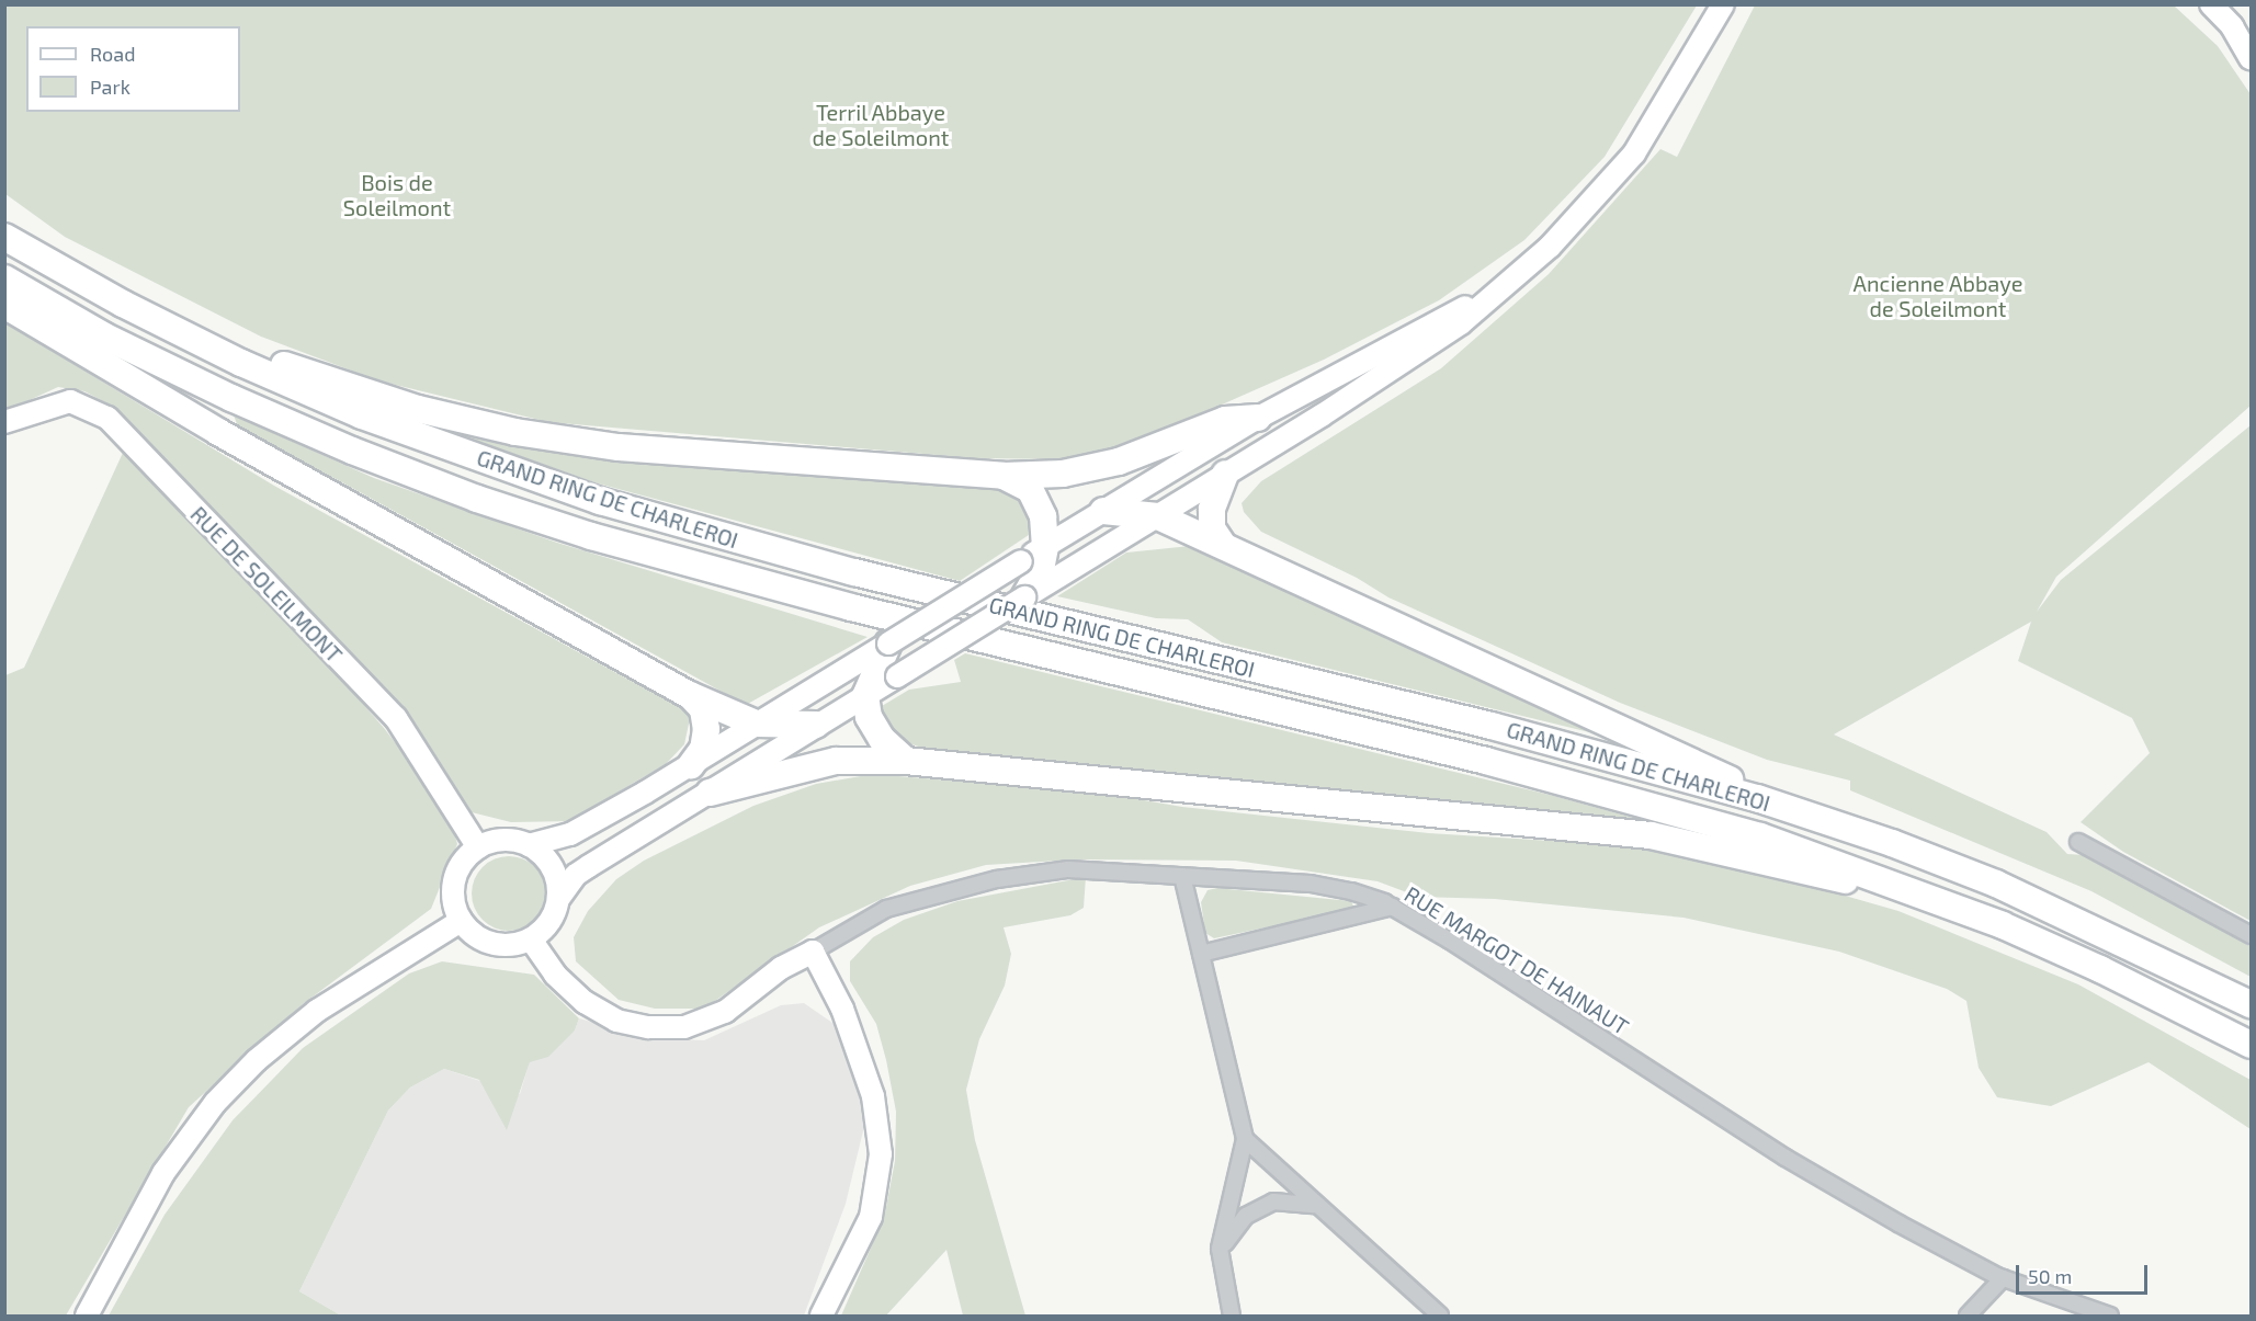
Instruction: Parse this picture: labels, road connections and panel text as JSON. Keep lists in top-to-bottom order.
{
  "streets": {
    "highway": ["GRAND RING DE CHARLEROI"],
    "main road": ["RUE DE SOLEILMONT"],
    "street": ["RUE MARGOT DE HAINAUT"]
  },
  "parks": ["Terril Abbaye de Soleilmont", "Bois de Soleilmont", "Ancienne Abbaye de Soleilmont"],
  "legend": ["Road", "Park"],
  "scale_bar": "50 m"
}
